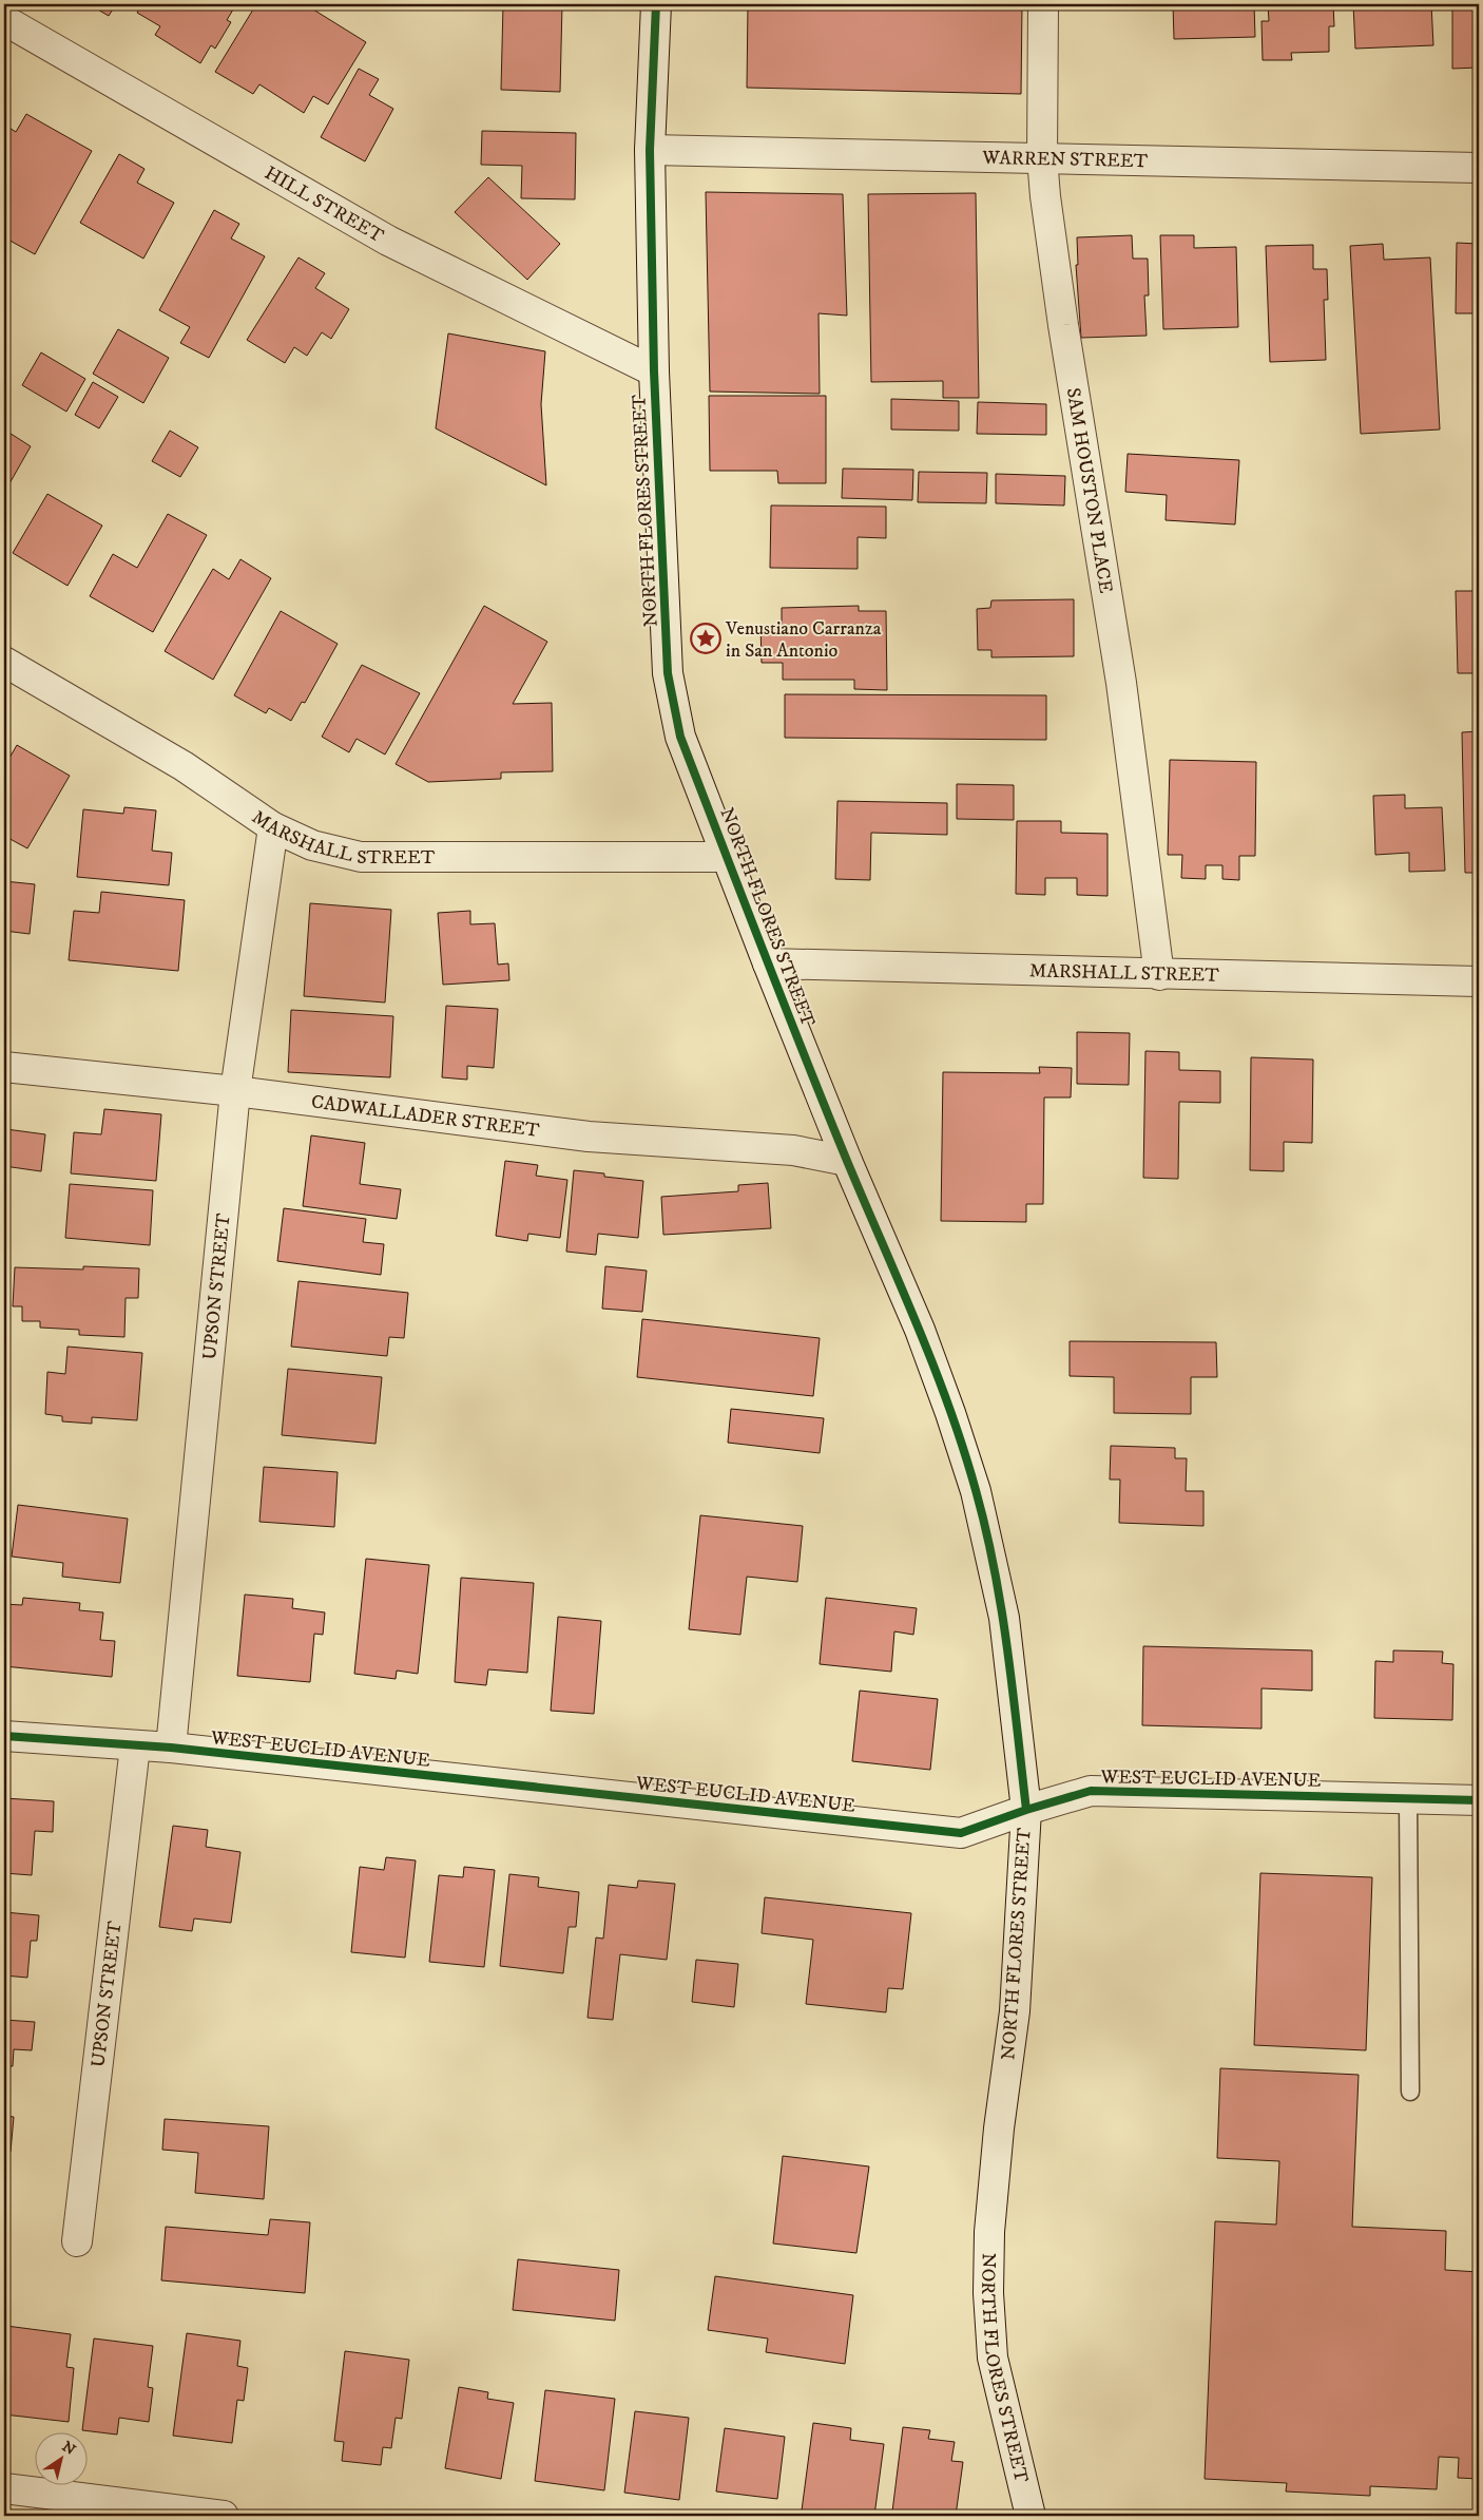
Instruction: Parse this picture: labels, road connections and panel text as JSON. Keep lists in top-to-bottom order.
{
  "streets": {
    "street": [
      "WARREN STREET",
      "HILL STREET",
      "SAM HOUSTON PLACE",
      "NORTH FLORES STREET",
      "MARSHALL STREET",
      "CADWALLADER STREET",
      "UPSON STREET",
      "WEST EUCLID AVENUE"
    ]
  },
  "crossings": [
    ["WARREN STREET", "SAM HOUSTON PLACE"],
    ["WARREN STREET", "NORTH FLORES STREET"],
    ["HILL STREET", "NORTH FLORES STREET"],
    ["SAM HOUSTON PLACE", "MARSHALL STREET"],
    ["NORTH FLORES STREET", "MARSHALL STREET"],
    ["NORTH FLORES STREET", "CADWALLADER STREET"],
    ["NORTH FLORES STREET", "WEST EUCLID AVENUE"],
    ["MARSHALL STREET", "UPSON STREET"],
    ["CADWALLADER STREET", "UPSON STREET"],
    ["UPSON STREET", "WEST EUCLID AVENUE"]
  ],
  "places": {
    "place": ["Venustiano Carranza in San Antonio"]
  },
  "north": "top right"
}
